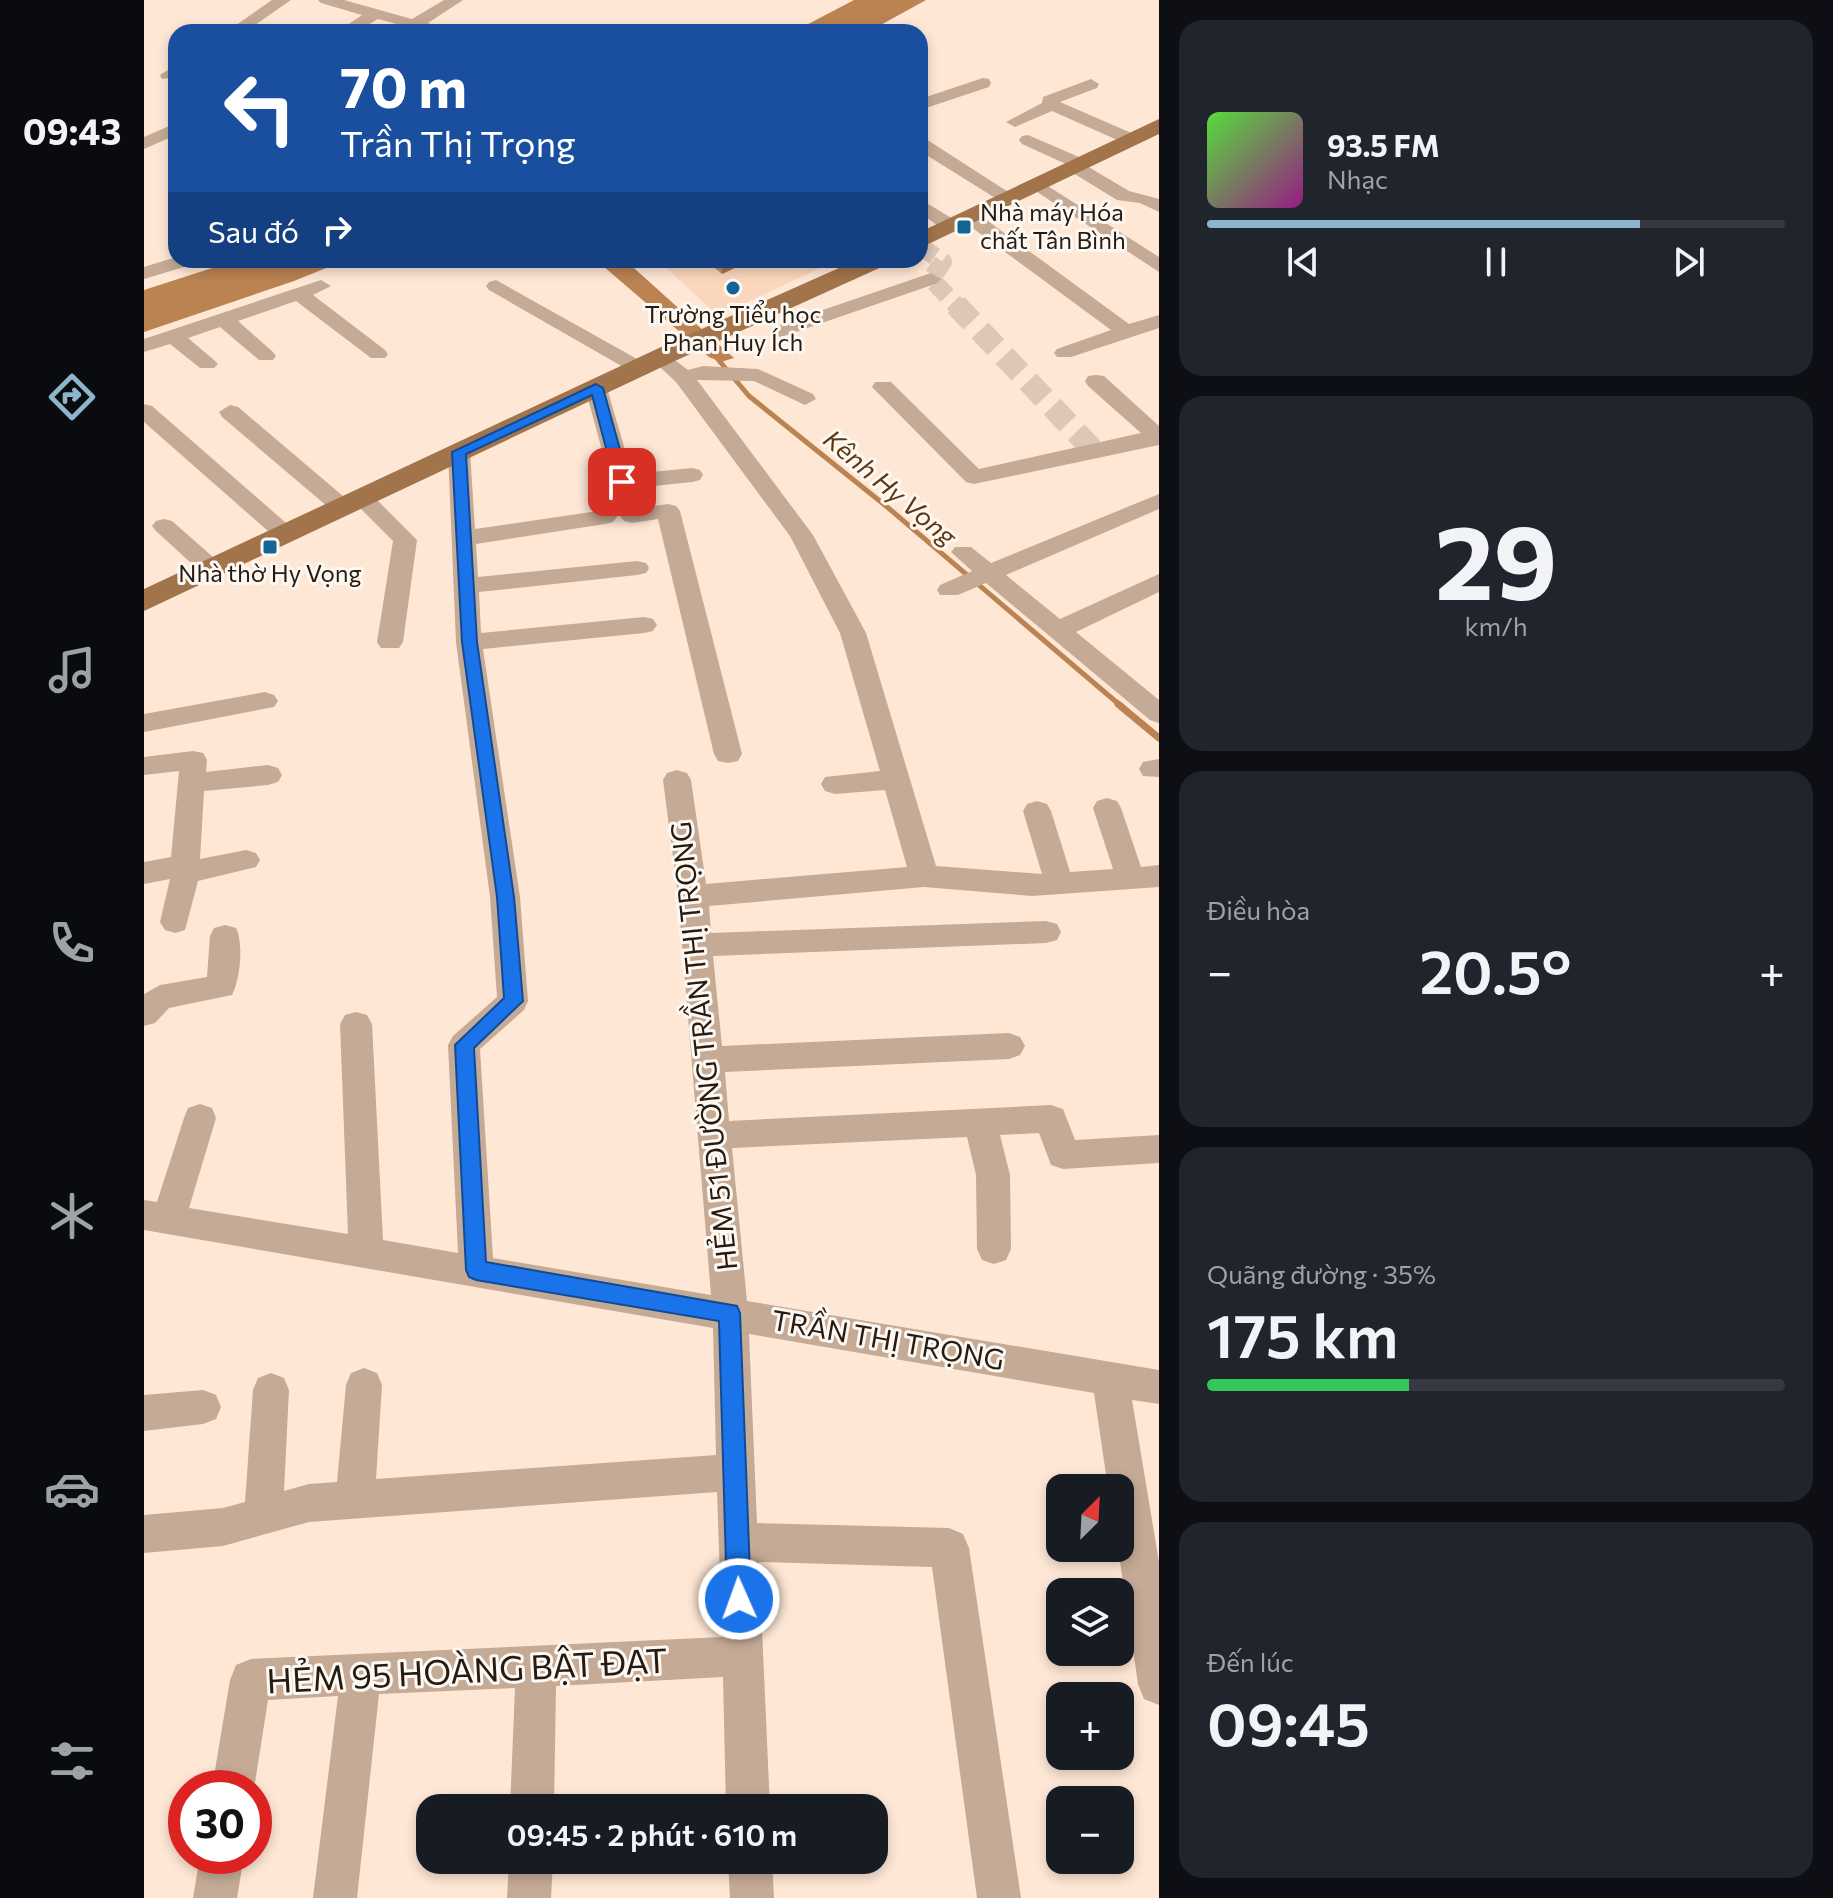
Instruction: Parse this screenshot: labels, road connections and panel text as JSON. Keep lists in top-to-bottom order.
{
  "streets": {
    "street": ["HẺM 51 ĐƯỜNG TRẦN THỊ TRỌNG", "TRẦN THỊ TRỌNG", "HẺM 95 HOÀNG BẬT ĐẠT"]
  },
  "crossings": [
    ["HẺM 51 ĐƯỜNG TRẦN THỊ TRỌNG", "TRẦN THỊ TRỌNG"],
    ["HẺM 51 ĐƯỜNG TRẦN THỊ TRỌNG", "HẺM 95 HOÀNG BẬT ĐẠT"]
  ],
  "water": ["Kênh Hy Vọng"],
  "places": {
    "transit": ["Nhà máy Hóa chất Tân Bình", "Nhà thờ Hy Vọng"],
    "other": ["Trường Tiểu học Phan Huy Ích"]
  },
  "north": "top right",
  "page": {
    "tabs": "09:43",
    "turn": ["70 m", "Trần Thị Trọng"],
    "song": ["93.5 FM", "Nhạc"],
    "then": "Sau đó",
    "tile": [
      ["29", "km/h"],
      "Điều hòa",
      ["Quãng đường · 35%", "175 km"],
      ["Đến lúc", "09:45"]
    ],
    "heat": ["−", "20.5°", "+"],
    "map_buttons": ["+", "−"],
    "limit": "30",
    "trip": "09:45 · 2 phút · 610 m"
  }
}
